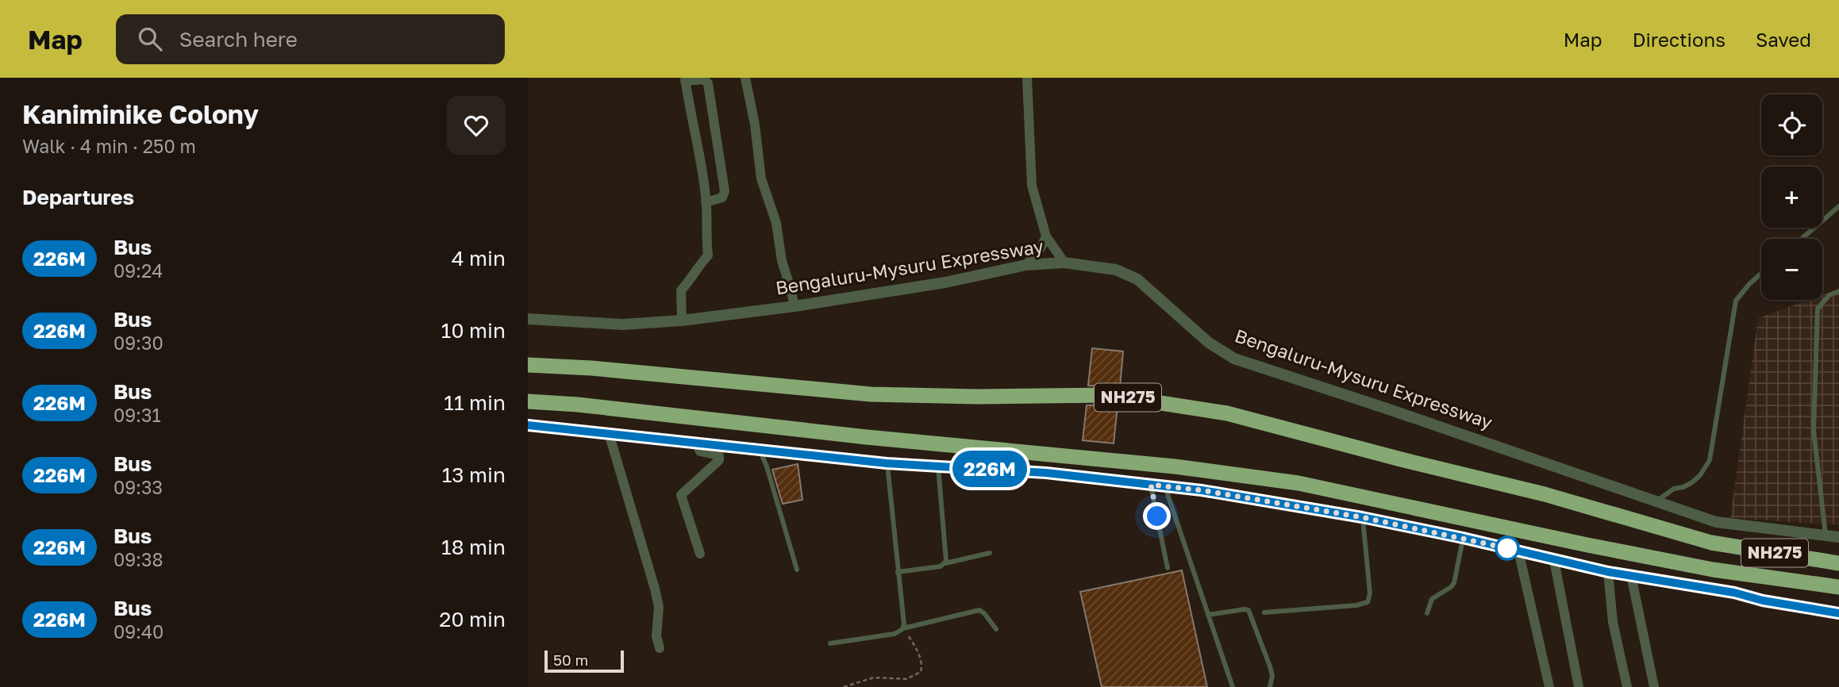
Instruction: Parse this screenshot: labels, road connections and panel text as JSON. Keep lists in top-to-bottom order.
{
  "streets": {
    "highway": ["NH275"],
    "street": ["Bengaluru-Mysuru Expressway"]
  },
  "lines": ["bus line 226M"],
  "scale_bar": "50 m",
  "page": {
    "header": "Map",
    "search": "Search here",
    "nav": ["Map", "Directions", "Saved"],
    "heading": [
      ["Kaniminike Colony", "Walk · 4 min · 250 m"],
      "Departures"
    ],
    "on_map": "226M",
    "map_buttons": ["+", "−"],
    "list": [
      {
        "mark": "226M",
        "name": "Bus",
        "note": "09:24",
        "value": "4 min"
      },
      {
        "mark": "226M",
        "name": "Bus",
        "note": "09:30",
        "value": "10 min"
      },
      {
        "mark": "226M",
        "name": "Bus",
        "note": "09:31",
        "value": "11 min"
      },
      {
        "mark": "226M",
        "name": "Bus",
        "note": "09:33",
        "value": "13 min"
      },
      {
        "mark": "226M",
        "name": "Bus",
        "note": "09:38",
        "value": "18 min"
      },
      {
        "mark": "226M",
        "name": "Bus",
        "note": "09:40",
        "value": "20 min"
      }
    ],
    "scale": "50 m"
  }
}
